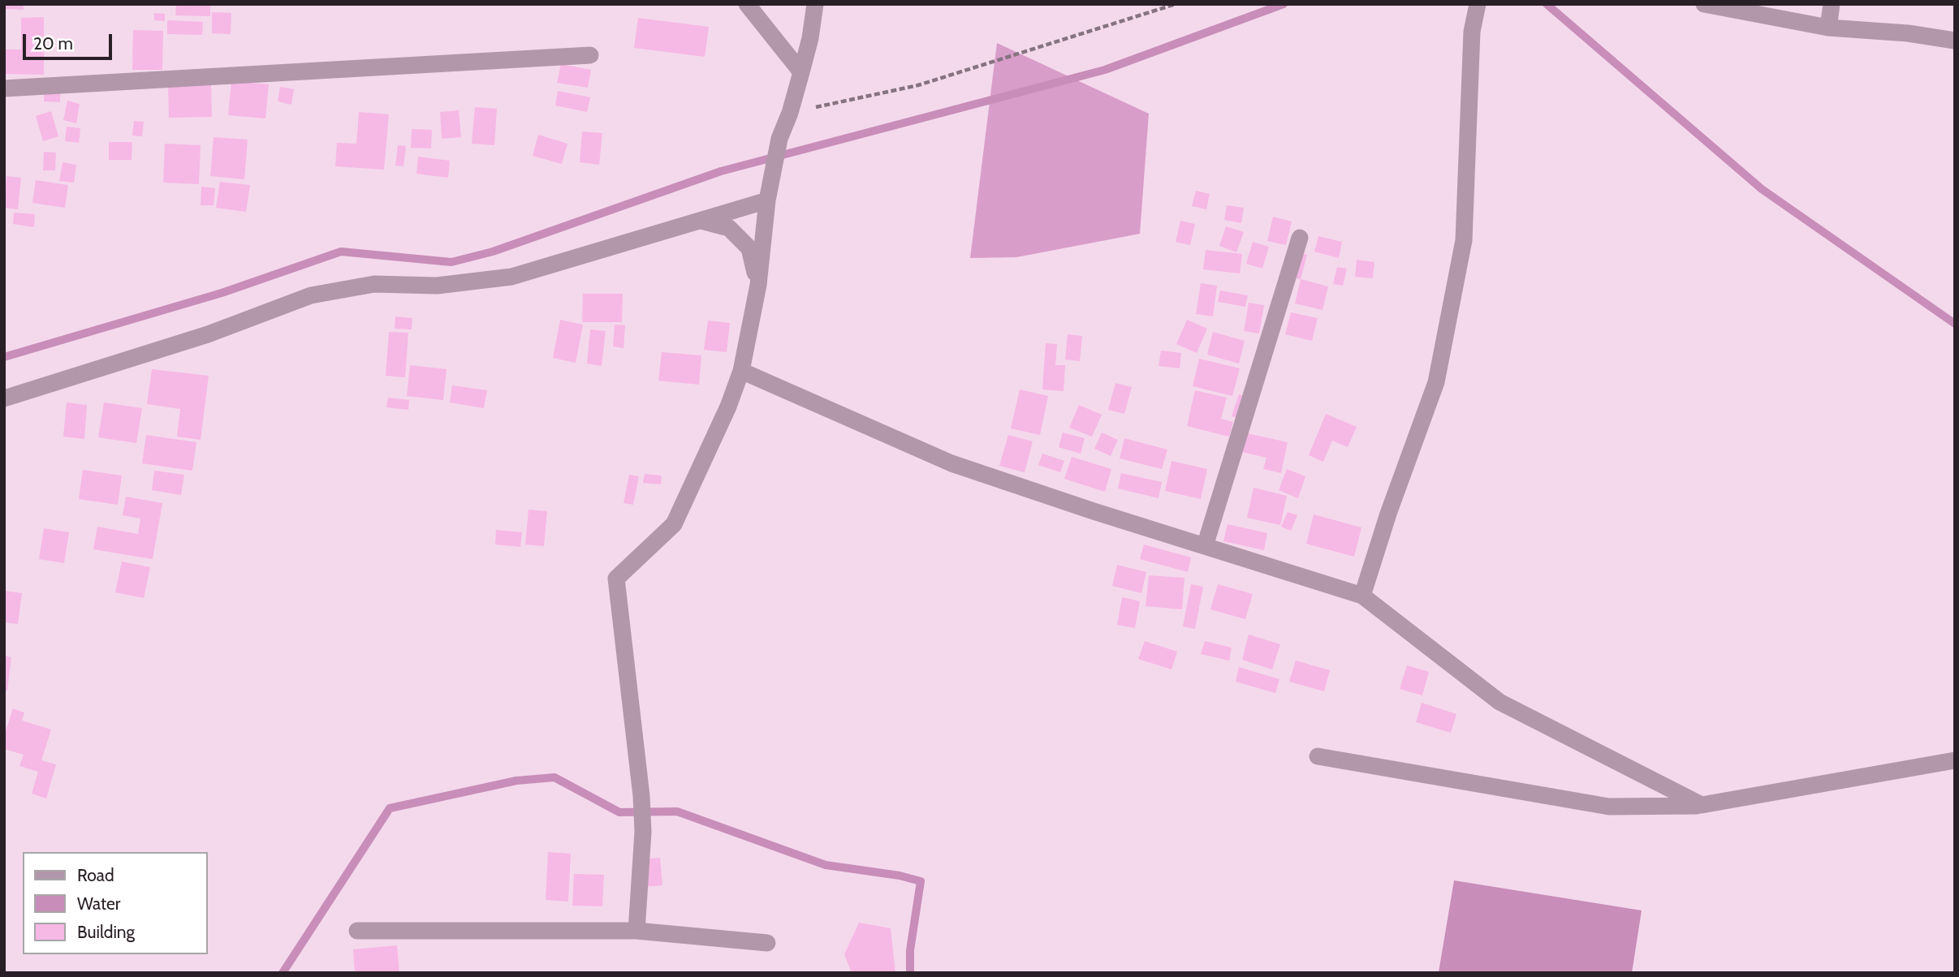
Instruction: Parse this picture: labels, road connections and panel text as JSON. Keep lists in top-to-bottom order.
{
  "legend": ["Road", "Water", "Building"],
  "scale_bar": "20 m"
}
